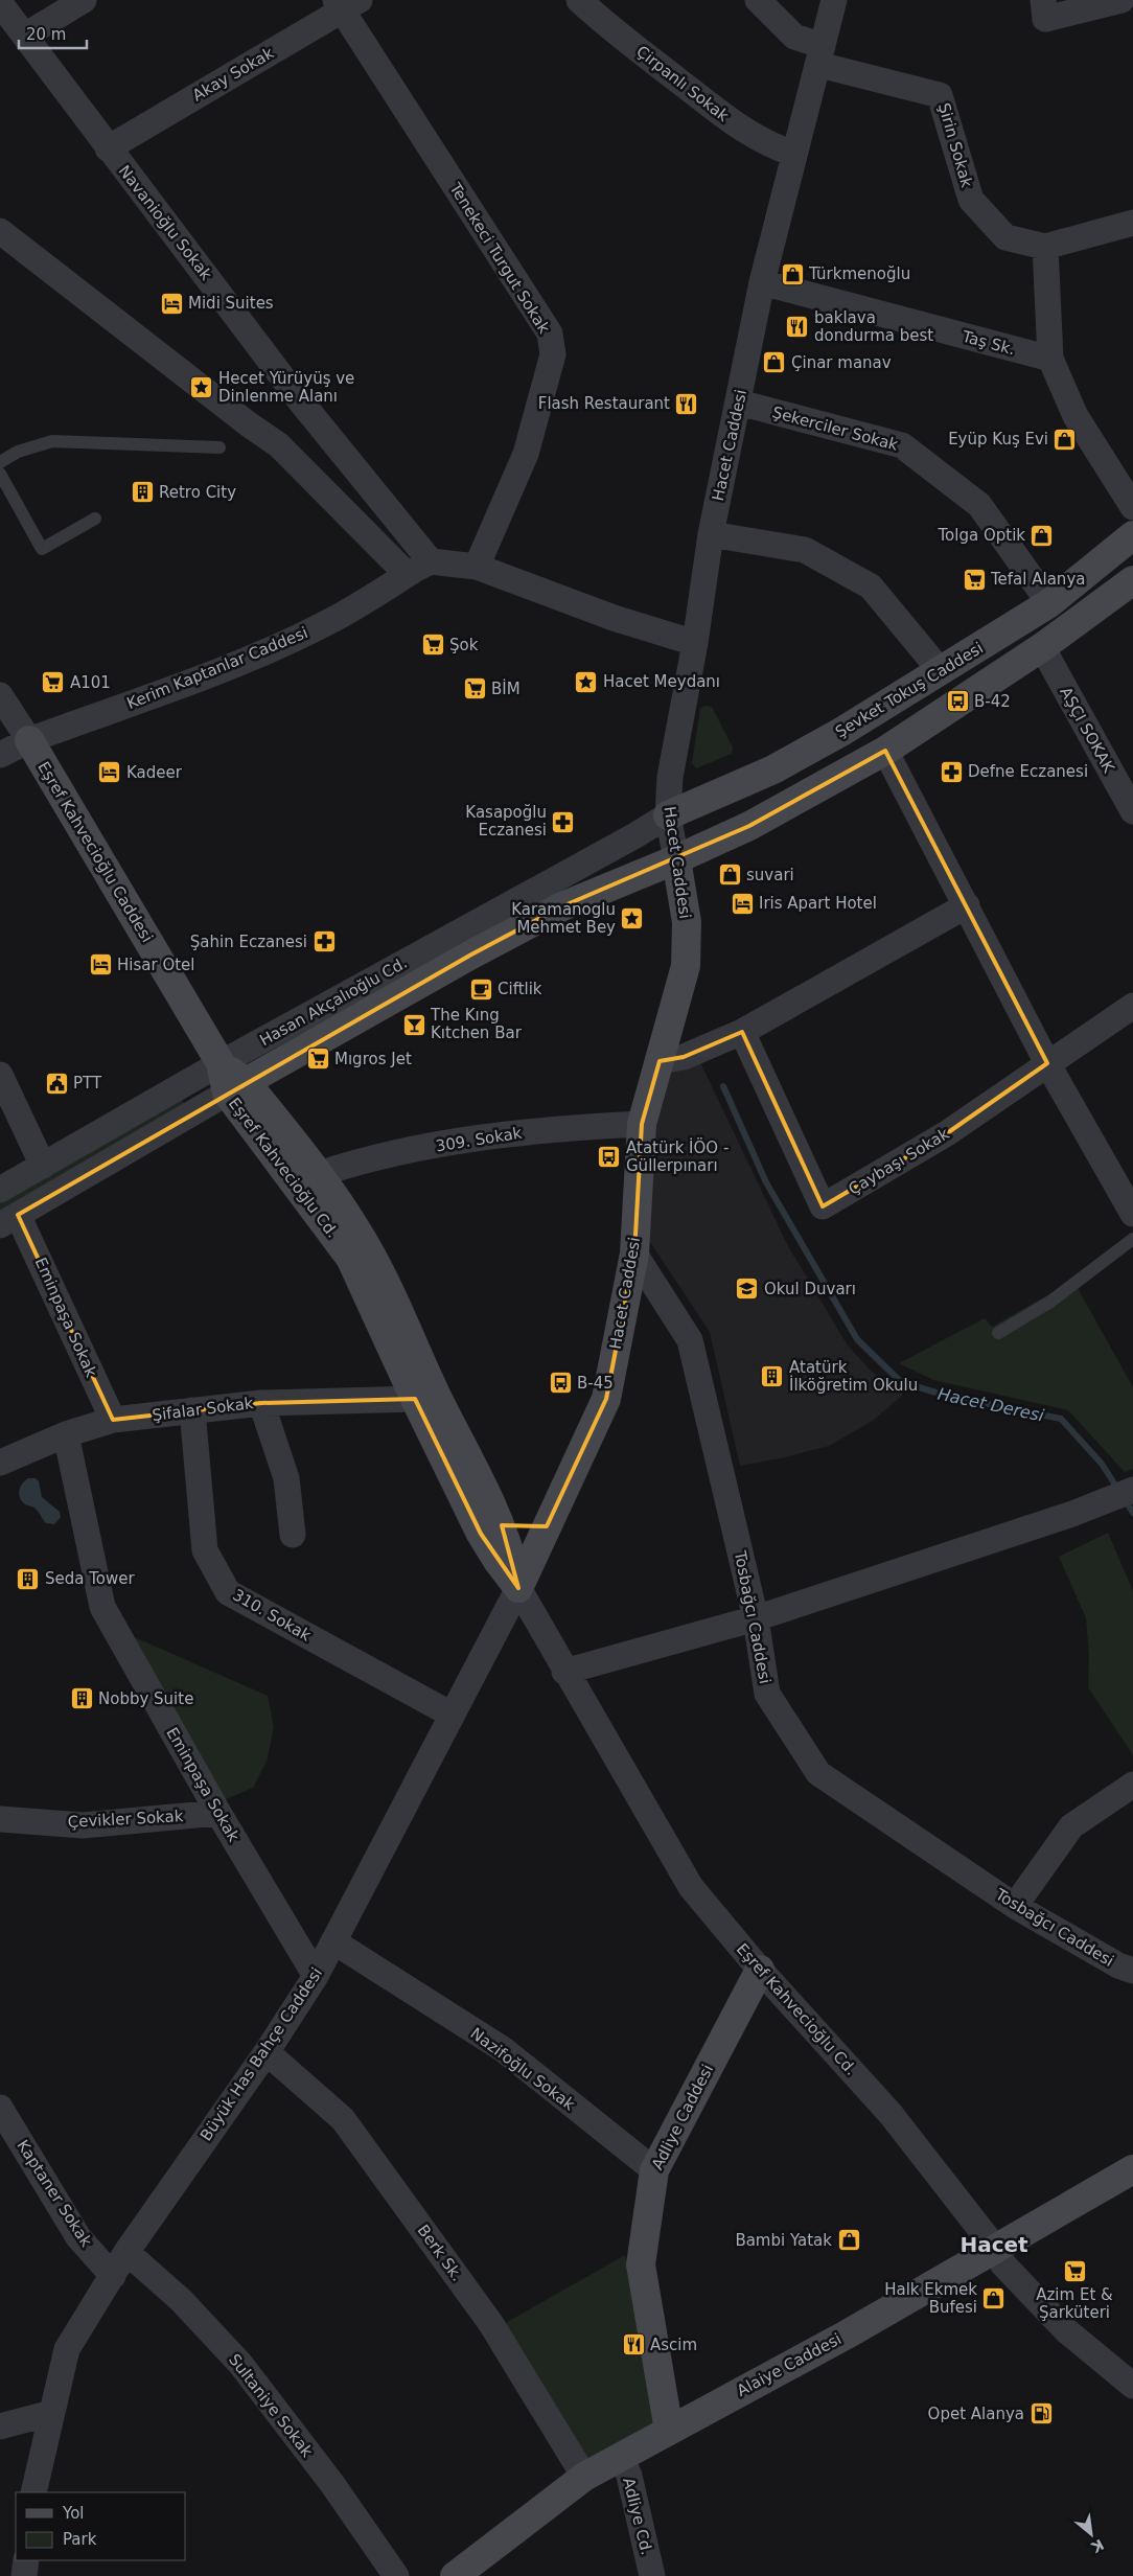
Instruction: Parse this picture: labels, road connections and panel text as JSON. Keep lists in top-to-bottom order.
{
  "streets": {
    "street": [
      "Akay Sokak",
      "Çirpanlı Sokak",
      "Şirin Sokak",
      "Navanioğlu Sokak",
      "Tenekeci Turgut Sokak",
      "Taş Sk.",
      "Şekerciler Sokak",
      "Hacet Caddesi",
      "Kerim Kaptanlar Caddesi",
      "Şevket Tokuş Caddesi",
      "AŞÇI SOKAK",
      "Eşref Kahvecioğlu Caddesi",
      "Hasan Akçalıoğlu Cd.",
      "309. Sokak",
      "Çaybaşı Sokak",
      "Eşref Kahvecioğlu Cd.",
      "Eminpaşa Sokak",
      "Şifalar Sokak",
      "310. Sokak",
      "Tosbağcı Caddesi",
      "Çevikler Sokak",
      "Büyük Has Bahçe Caddesi",
      "Nazifoğlu Sokak",
      "Adliye Caddesi",
      "Kaptaner Sokak",
      "Berk Sk.",
      "Alaiye Caddesi",
      "Sultaniye Sokak",
      "Adliye Cd."
    ]
  },
  "crossings": [
    ["Akay Sokak", "Navanioğlu Sokak"],
    ["Akay Sokak", "Tenekeci Turgut Sokak"],
    ["Çirpanlı Sokak", "Hacet Caddesi"],
    ["Şirin Sokak", "Hacet Caddesi"],
    ["Navanioğlu Sokak", "Kerim Kaptanlar Caddesi"],
    ["Taş Sk.", "Hacet Caddesi"],
    ["Şekerciler Sokak", "Hacet Caddesi"],
    ["Şekerciler Sokak", "Şevket Tokuş Caddesi"],
    ["Hacet Caddesi", "Şevket Tokuş Caddesi"],
    ["Hacet Caddesi", "Hasan Akçalıoğlu Cd."],
    ["Hacet Caddesi", "309. Sokak"],
    ["Hacet Caddesi", "Eşref Kahvecioğlu Cd."],
    ["Hacet Caddesi", "Tosbağcı Caddesi"],
    ["Hacet Caddesi", "Büyük Has Bahçe Caddesi"],
    ["Kerim Kaptanlar Caddesi", "Eşref Kahvecioğlu Caddesi"],
    ["Şevket Tokuş Caddesi", "Hasan Akçalıoğlu Cd."],
    ["Eşref Kahvecioğlu Caddesi", "Hasan Akçalıoğlu Cd."],
    ["Eşref Kahvecioğlu Caddesi", "Eşref Kahvecioğlu Cd."],
    ["Hasan Akçalıoğlu Cd.", "Eşref Kahvecioğlu Cd."],
    ["309. Sokak", "Eşref Kahvecioğlu Cd."],
    ["Eşref Kahvecioğlu Cd.", "Şifalar Sokak"],
    ["Eşref Kahvecioğlu Cd.", "Büyük Has Bahçe Caddesi"],
    ["Eşref Kahvecioğlu Cd.", "Adliye Caddesi"],
    ["Eşref Kahvecioğlu Cd.", "Alaiye Caddesi"],
    ["Eminpaşa Sokak", "Şifalar Sokak"],
    ["Eminpaşa Sokak", "Çevikler Sokak"],
    ["Eminpaşa Sokak", "Büyük Has Bahçe Caddesi"],
    ["Şifalar Sokak", "310. Sokak"],
    ["310. Sokak", "Büyük Has Bahçe Caddesi"],
    ["Büyük Has Bahçe Caddesi", "Nazifoğlu Sokak"],
    ["Büyük Has Bahçe Caddesi", "Kaptaner Sokak"],
    ["Büyük Has Bahçe Caddesi", "Berk Sk."],
    ["Büyük Has Bahçe Caddesi", "Sultaniye Sokak"],
    ["Nazifoğlu Sokak", "Adliye Caddesi"],
    ["Adliye Caddesi", "Alaiye Caddesi"],
    ["Berk Sk.", "Alaiye Caddesi"],
    ["Alaiye Caddesi", "Adliye Cd."]
  ],
  "districts": ["Hacet"],
  "water": ["Hacet Deresi"],
  "places": {
    "shop": [
      "Türkmenoğlu",
      "Çinar manav",
      "Eyüp Kuş Evi",
      "Tolga Optik",
      "suvari",
      "Bambi Yatak",
      "Halk Ekmek Bufesi"
    ],
    "hotel": [
      "Midi Suites",
      "Kadeer",
      "Iris Apart Hotel",
      "Hisar Otel"
    ],
    "restaurant": ["baklava dondurma best", "Flash Restaurant", "Ascim"],
    "place": ["Hecet Yürüyüş ve Dinlenme Alanı", "Hacet Meydanı", "Karamanoglu Mehmet Bey"],
    "building": [
      "Retro City",
      "Atatürk İlköğretim Okulu",
      "Seda Tower",
      "Nobby Suite"
    ],
    "supermarket": [
      "Tefal Alanya",
      "Şok",
      "A101",
      "BİM",
      "Mıgros Jet",
      "Azim Et & Şarküteri"
    ],
    "bus stop": ["B-42", "Atatürk İÖO - Güllerpınarı", "B-45"],
    "pharmacy": ["Defne Eczanesi", "Kasapoğlu Eczanesi", "Şahin Eczanesi"],
    "cafe": ["Ciftlik"],
    "bar": ["The Kıng Kıtchen Bar"],
    "public building": ["PTT"],
    "school or university": ["Okul Duvarı"],
    "fuel station": ["Opet Alanya"]
  },
  "legend": ["Yol", "Park"],
  "scale_bar": "20 m",
  "north": "bottom right"
}
